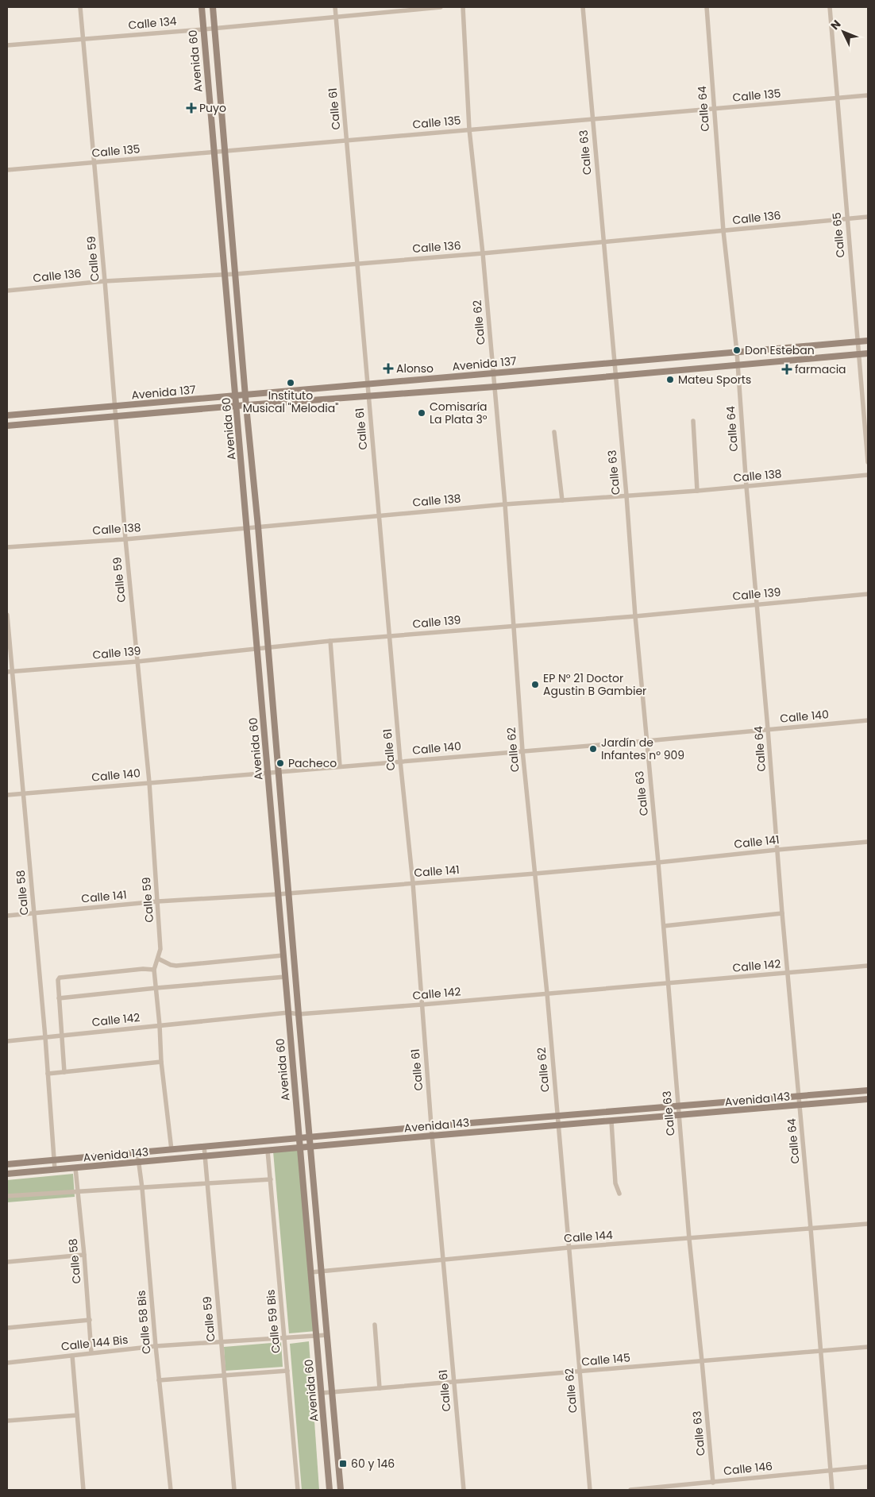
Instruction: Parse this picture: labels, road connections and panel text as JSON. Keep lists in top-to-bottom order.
{
  "streets": {
    "main road": ["Avenida 60", "Avenida 137", "Avenida 143"],
    "street": [
      "Calle 134",
      "Calle 135",
      "Calle 61",
      "Calle 64",
      "Calle 63",
      "Calle 136",
      "Calle 65",
      "Calle 59",
      "Calle 62",
      "Calle 138",
      "Calle 139",
      "Calle 140",
      "Calle 141",
      "Calle 58",
      "Calle 142",
      "Calle 144",
      "Calle 59 Bis",
      "Calle 58 Bis",
      "Calle 144 Bis",
      "Calle 145",
      "Calle 146"
    ]
  },
  "crossings": [
    ["Calle 134", "Avenida 60"],
    ["Calle 134", "Calle 61"],
    ["Calle 134", "Calle 59"],
    ["Avenida 60", "Calle 135"],
    ["Avenida 60", "Calle 136"],
    ["Avenida 60", "Avenida 137"],
    ["Avenida 60", "Calle 138"],
    ["Avenida 60", "Calle 139"],
    ["Avenida 60", "Calle 140"],
    ["Avenida 60", "Calle 141"],
    ["Avenida 60", "Calle 142"],
    ["Avenida 60", "Avenida 143"],
    ["Avenida 60", "Calle 144"],
    ["Avenida 60", "Calle 144 Bis"],
    ["Avenida 60", "Calle 145"],
    ["Calle 135", "Calle 61"],
    ["Calle 135", "Calle 64"],
    ["Calle 135", "Calle 63"],
    ["Calle 135", "Calle 65"],
    ["Calle 135", "Calle 59"],
    ["Calle 135", "Calle 62"],
    ["Calle 61", "Calle 136"],
    ["Calle 61", "Avenida 137"],
    ["Calle 61", "Calle 138"],
    ["Calle 61", "Calle 139"],
    ["Calle 61", "Calle 140"],
    ["Calle 61", "Calle 141"],
    ["Calle 61", "Calle 142"],
    ["Calle 61", "Avenida 143"],
    ["Calle 61", "Calle 144"],
    ["Calle 61", "Calle 145"],
    ["Calle 64", "Calle 136"],
    ["Calle 64", "Avenida 137"],
    ["Calle 64", "Calle 138"],
    ["Calle 64", "Calle 139"],
    ["Calle 64", "Calle 140"],
    ["Calle 64", "Calle 141"],
    ["Calle 64", "Calle 142"],
    ["Calle 64", "Avenida 143"],
    ["Calle 64", "Calle 144"],
    ["Calle 64", "Calle 145"],
    ["Calle 64", "Calle 146"],
    ["Calle 63", "Calle 136"],
    ["Calle 63", "Avenida 137"],
    ["Calle 63", "Calle 138"],
    ["Calle 63", "Calle 139"],
    ["Calle 63", "Calle 140"],
    ["Calle 63", "Calle 141"],
    ["Calle 63", "Calle 142"],
    ["Calle 63", "Avenida 143"],
    ["Calle 63", "Calle 144"],
    ["Calle 63", "Calle 145"],
    ["Calle 63", "Calle 146"],
    ["Calle 136", "Calle 65"],
    ["Calle 136", "Calle 59"],
    ["Calle 136", "Calle 62"],
    ["Calle 65", "Avenida 137"],
    ["Calle 59", "Avenida 137"],
    ["Calle 59", "Calle 138"],
    ["Calle 59", "Calle 139"],
    ["Calle 59", "Calle 140"],
    ["Calle 59", "Calle 141"],
    ["Calle 59", "Calle 142"],
    ["Calle 59", "Avenida 143"],
    ["Calle 59", "Calle 144 Bis"],
    ["Calle 62", "Avenida 137"],
    ["Calle 62", "Calle 138"],
    ["Calle 62", "Calle 139"],
    ["Calle 62", "Calle 140"],
    ["Calle 62", "Calle 141"],
    ["Calle 62", "Calle 142"],
    ["Calle 62", "Avenida 143"],
    ["Calle 62", "Calle 144"],
    ["Calle 62", "Calle 145"],
    ["Calle 139", "Calle 58"],
    ["Calle 140", "Calle 58"],
    ["Calle 141", "Calle 58"],
    ["Calle 58", "Calle 142"],
    ["Calle 58", "Avenida 143"],
    ["Calle 58", "Calle 144 Bis"],
    ["Avenida 143", "Calle 59 Bis"],
    ["Avenida 143", "Calle 58 Bis"],
    ["Calle 59 Bis", "Calle 144 Bis"],
    ["Calle 58 Bis", "Calle 144 Bis"]
  ],
  "places": {
    "health": ["Puyo", "Alonso", "farmacia"],
    "other": [
      "Don Esteban",
      "Mateu Sports",
      "Instituto Musical \"Melodia\"",
      "Comisaría La Plata 3°",
      "EP N° 21 Doctor Agustin B Gambier",
      "Jardín de Infantes n° 909",
      "Pacheco"
    ],
    "transit": ["60 y 146"]
  },
  "north": "top left"
}
